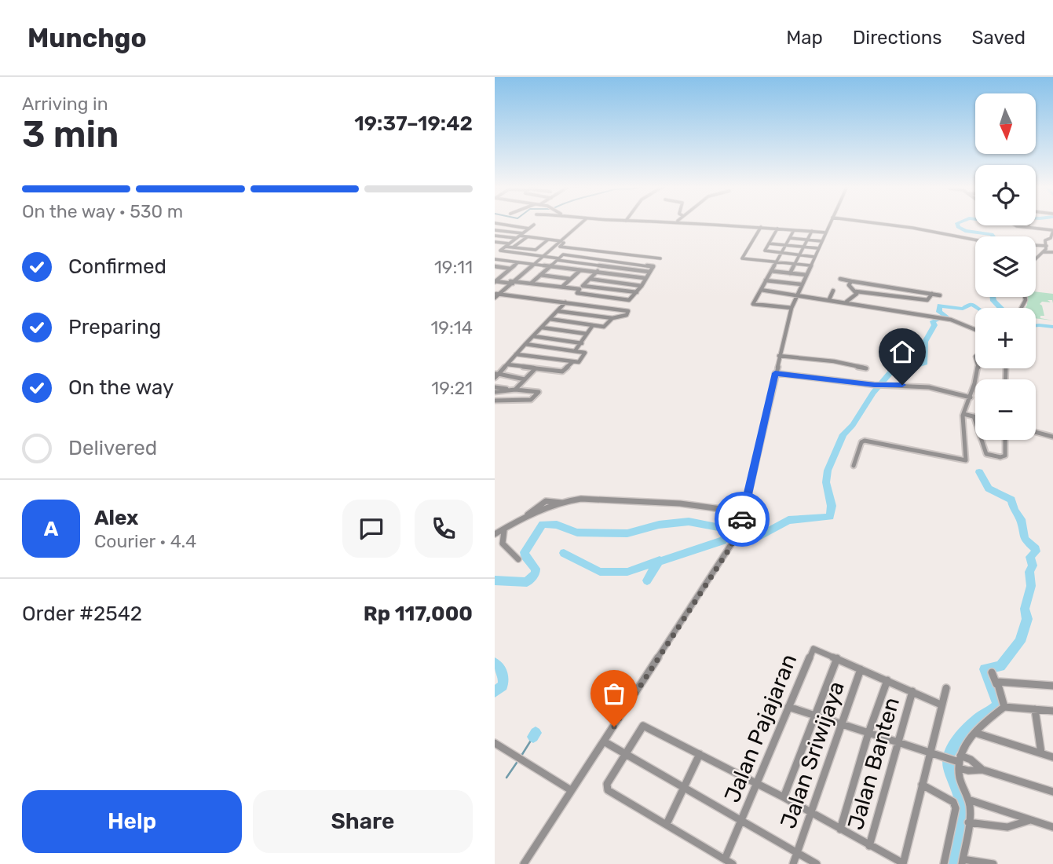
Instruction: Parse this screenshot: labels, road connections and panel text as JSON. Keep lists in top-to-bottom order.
{
  "streets": {
    "street": ["Jalan Pajajaran", "Jalan Sriwijaya", "Jalan Banten"]
  },
  "north": "bottom",
  "page": {
    "header": "Munchgo",
    "nav": ["Map", "Directions", "Saved"],
    "heading": ["3 min", "Arriving in", "19:37–19:42"],
    "panel": [
      "Alex",
      "Courier · 4.4",
      "Order #2542",
      "Rp 117,000"
    ],
    "map_buttons": ["+", "−"],
    "bar": "On the way · 530 m",
    "list": [
      ["Confirmed", "19:11"],
      ["Preparing", "19:14"],
      ["On the way", "19:21"],
      "Delivered"
    ],
    "round": "A",
    "buttons": ["Help", "Share"]
  }
}
